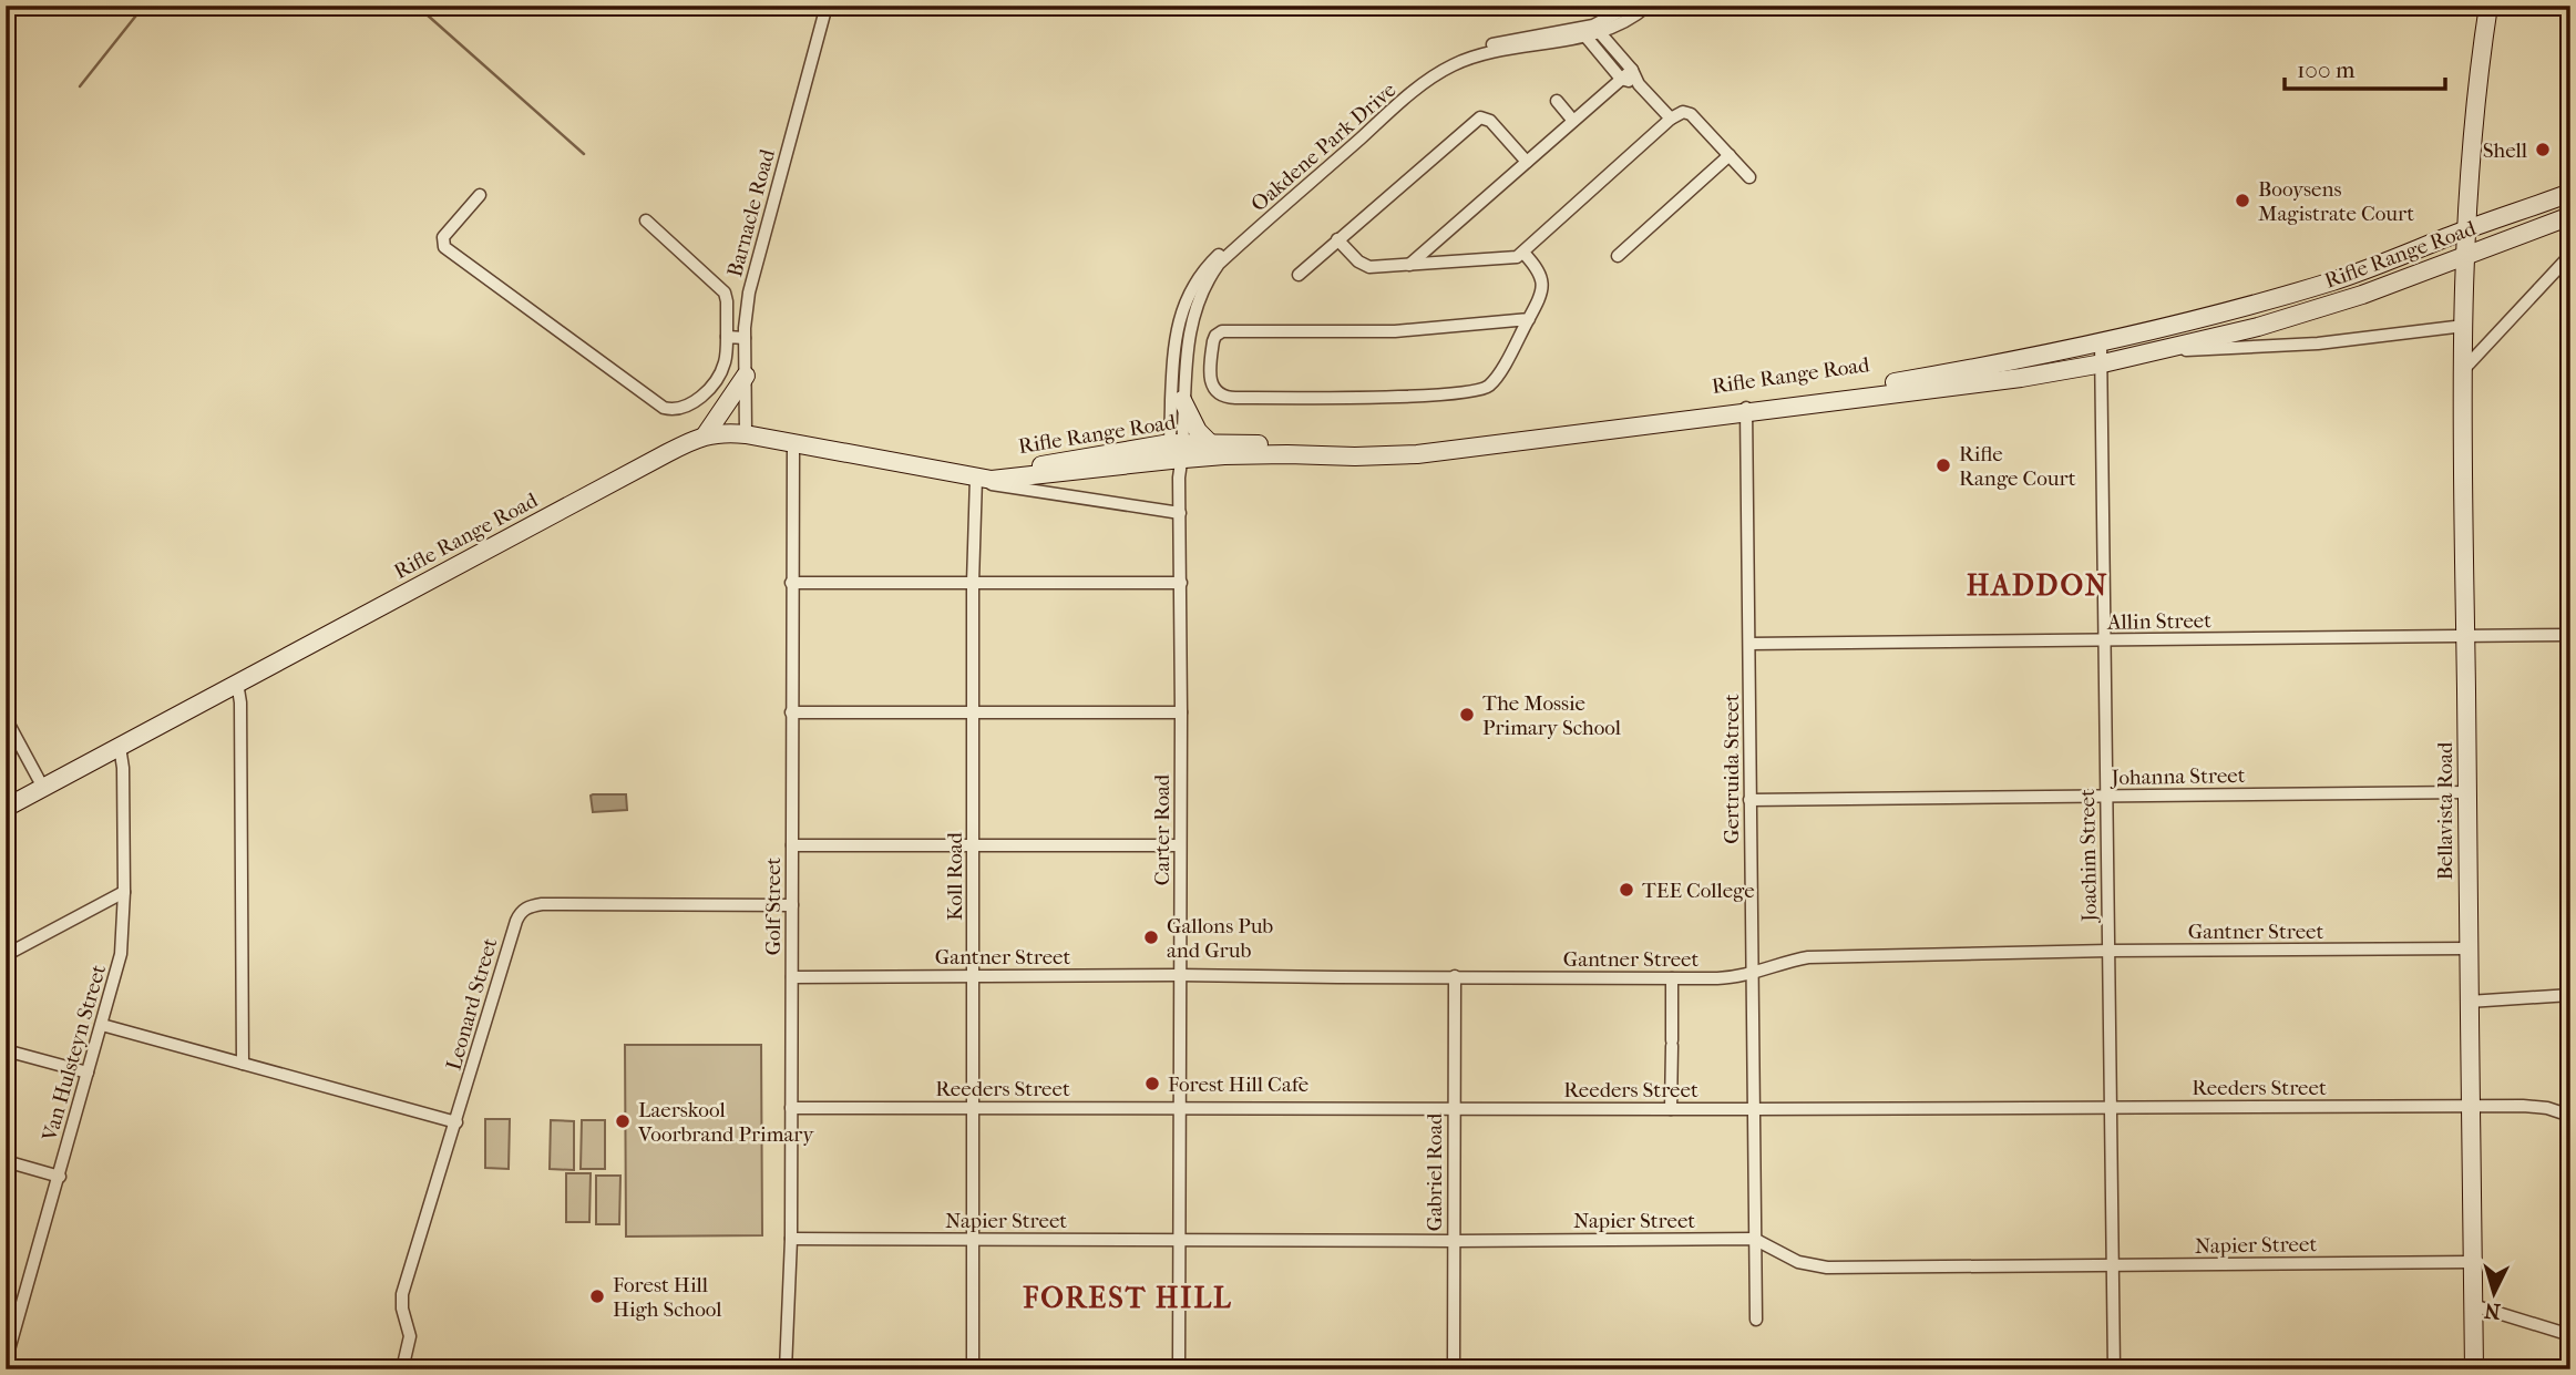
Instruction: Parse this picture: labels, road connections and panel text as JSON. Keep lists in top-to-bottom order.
{
  "streets": {
    "main road": ["Rifle Range Road", "Bellavista Road"],
    "street": [
      "Oakdene Park Drive",
      "Barnacle Road",
      "Allin Street",
      "Gertruida Street",
      "Johanna Street",
      "Carter Road",
      "Joachim Street",
      "Koll Road",
      "Golf Street",
      "Gantner Street",
      "Leonard Street",
      "Van Hulsteyn Street",
      "Reeders Street",
      "Gabriel Road",
      "Napier Street"
    ]
  },
  "crossings": [
    ["Oakdene Park Drive", "Rifle Range Road"],
    ["Oakdene Park Drive", "Carter Road"],
    ["Barnacle Road", "Rifle Range Road"],
    ["Rifle Range Road", "Gertruida Street"],
    ["Rifle Range Road", "Bellavista Road"],
    ["Rifle Range Road", "Carter Road"],
    ["Rifle Range Road", "Joachim Street"],
    ["Rifle Range Road", "Koll Road"],
    ["Rifle Range Road", "Golf Street"],
    ["Rifle Range Road", "Van Hulsteyn Street"],
    ["Allin Street", "Gertruida Street"],
    ["Allin Street", "Bellavista Road"],
    ["Allin Street", "Joachim Street"],
    ["Gertruida Street", "Johanna Street"],
    ["Gertruida Street", "Gantner Street"],
    ["Gertruida Street", "Reeders Street"],
    ["Gertruida Street", "Napier Street"],
    ["Johanna Street", "Bellavista Road"],
    ["Johanna Street", "Joachim Street"],
    ["Bellavista Road", "Gantner Street"],
    ["Bellavista Road", "Reeders Street"],
    ["Bellavista Road", "Napier Street"],
    ["Carter Road", "Gantner Street"],
    ["Carter Road", "Reeders Street"],
    ["Carter Road", "Napier Street"],
    ["Joachim Street", "Gantner Street"],
    ["Joachim Street", "Reeders Street"],
    ["Joachim Street", "Napier Street"],
    ["Koll Road", "Gantner Street"],
    ["Koll Road", "Reeders Street"],
    ["Koll Road", "Napier Street"],
    ["Golf Street", "Gantner Street"],
    ["Golf Street", "Leonard Street"],
    ["Golf Street", "Reeders Street"],
    ["Golf Street", "Napier Street"],
    ["Gantner Street", "Gabriel Road"],
    ["Reeders Street", "Gabriel Road"],
    ["Gabriel Road", "Napier Street"]
  ],
  "districts": ["HADDON", "FOREST HILL"],
  "places": [
    "Shell",
    "Booysens Magistrate Court",
    "Rifle Range Court",
    "The Mossie Primary School",
    "TEE College",
    "Gallons Pub and Grub",
    "Forest Hill Cafe",
    "Laerskool Voorbrand Primary",
    "Forest Hill High School"
  ],
  "scale_bar": "100 m",
  "north": "bottom"
}
